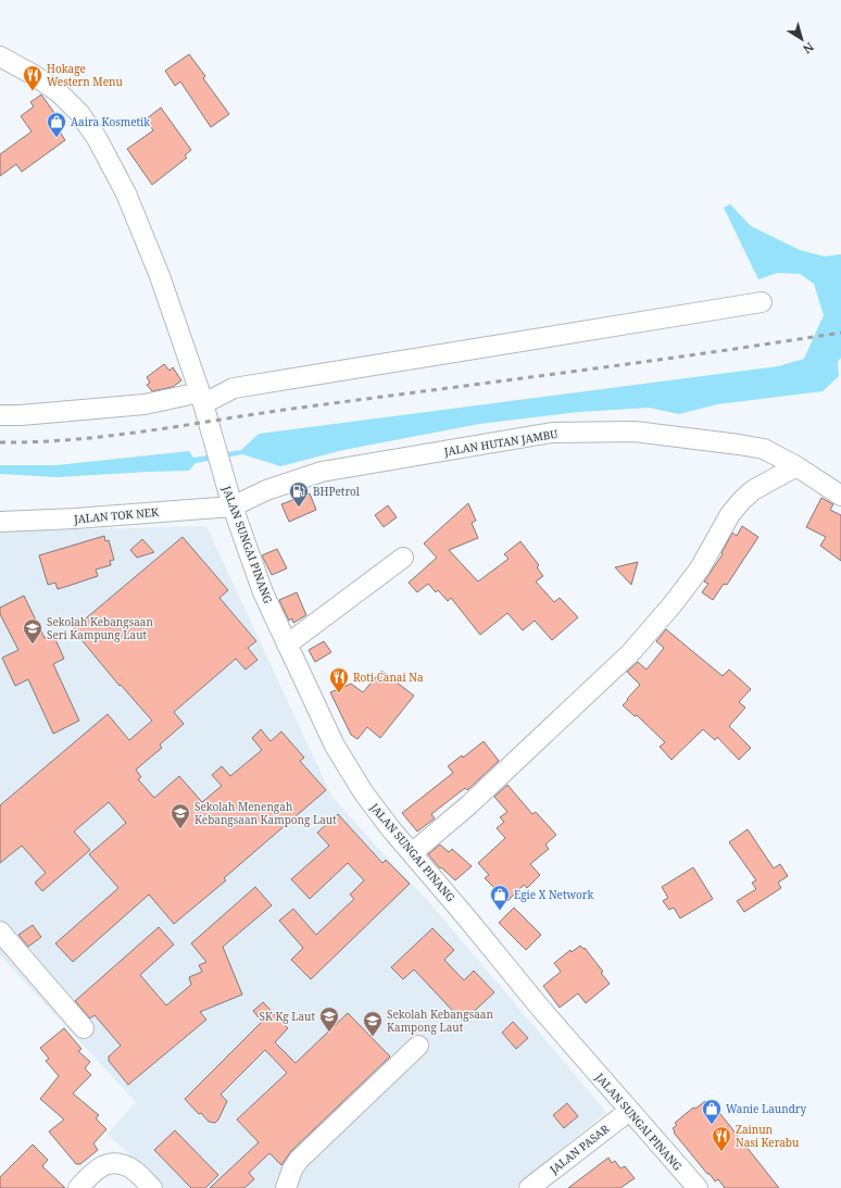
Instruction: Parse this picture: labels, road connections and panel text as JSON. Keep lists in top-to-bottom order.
{
  "streets": {
    "street": [
      "JALAN HUTAN JAMBU",
      "JALAN TOK NEK",
      "JALAN SUNGAI PINANG",
      "JALAN PASAR"
    ]
  },
  "crossings": [
    ["JALAN HUTAN JAMBU", "JALAN TOK NEK"],
    ["JALAN HUTAN JAMBU", "JALAN SUNGAI PINANG"],
    ["JALAN TOK NEK", "JALAN SUNGAI PINANG"],
    ["JALAN SUNGAI PINANG", "JALAN PASAR"]
  ],
  "places": {
    "restaurant": ["Hokage Western Menu", "Roti Canai Na", "Zainun Nasi Kerabu"],
    "shop": ["Aaira Kosmetik", "Egie X Network", "Wanie Laundry"],
    "fuel station": ["BHPetrol"],
    "school or university": [
      "Sekolah Kebangsaan Seri Kampung Laut",
      "Sekolah Menengah Kebangsaan Kampong Laut",
      "SK Kg Laut",
      "Sekolah Kebangsaan Kampong Laut"
    ]
  },
  "north": "bottom right"
}
